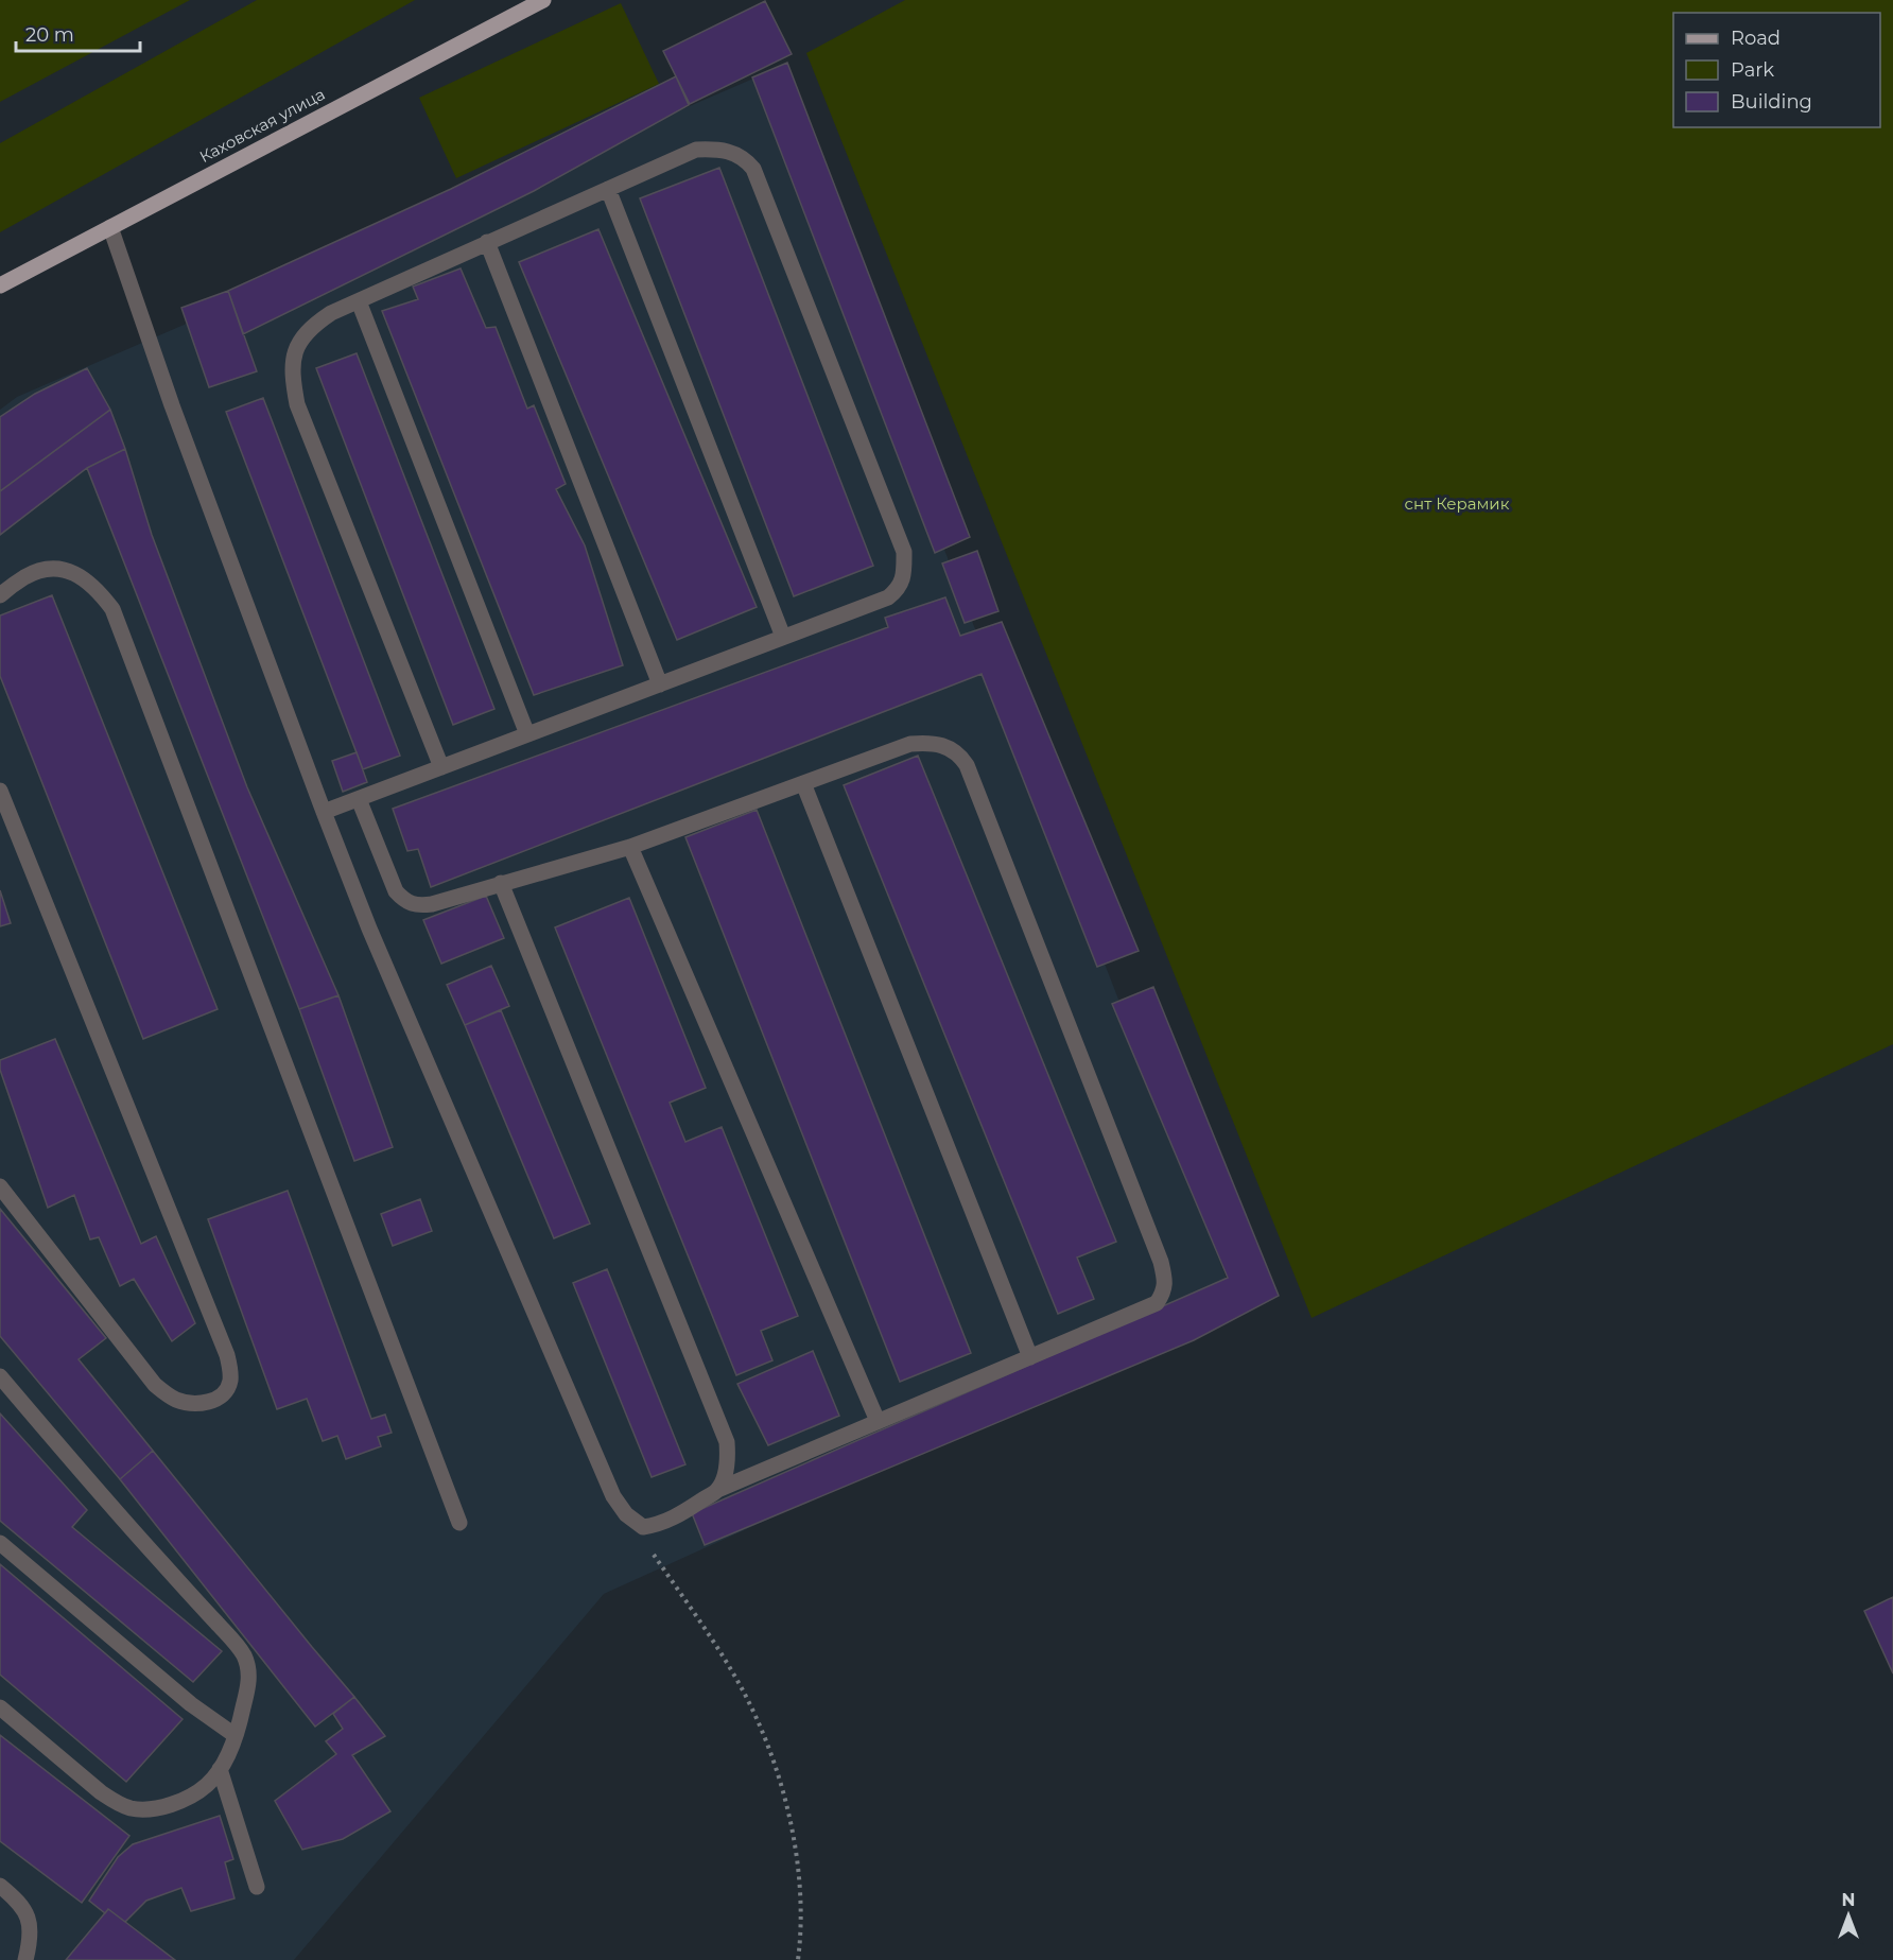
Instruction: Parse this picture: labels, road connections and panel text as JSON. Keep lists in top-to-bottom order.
{
  "streets": {
    "main road": ["Каховская улица"]
  },
  "parks": ["снт Керамик"],
  "legend": ["Road", "Park", "Building"],
  "scale_bar": "20 m",
  "north": "top"
}
